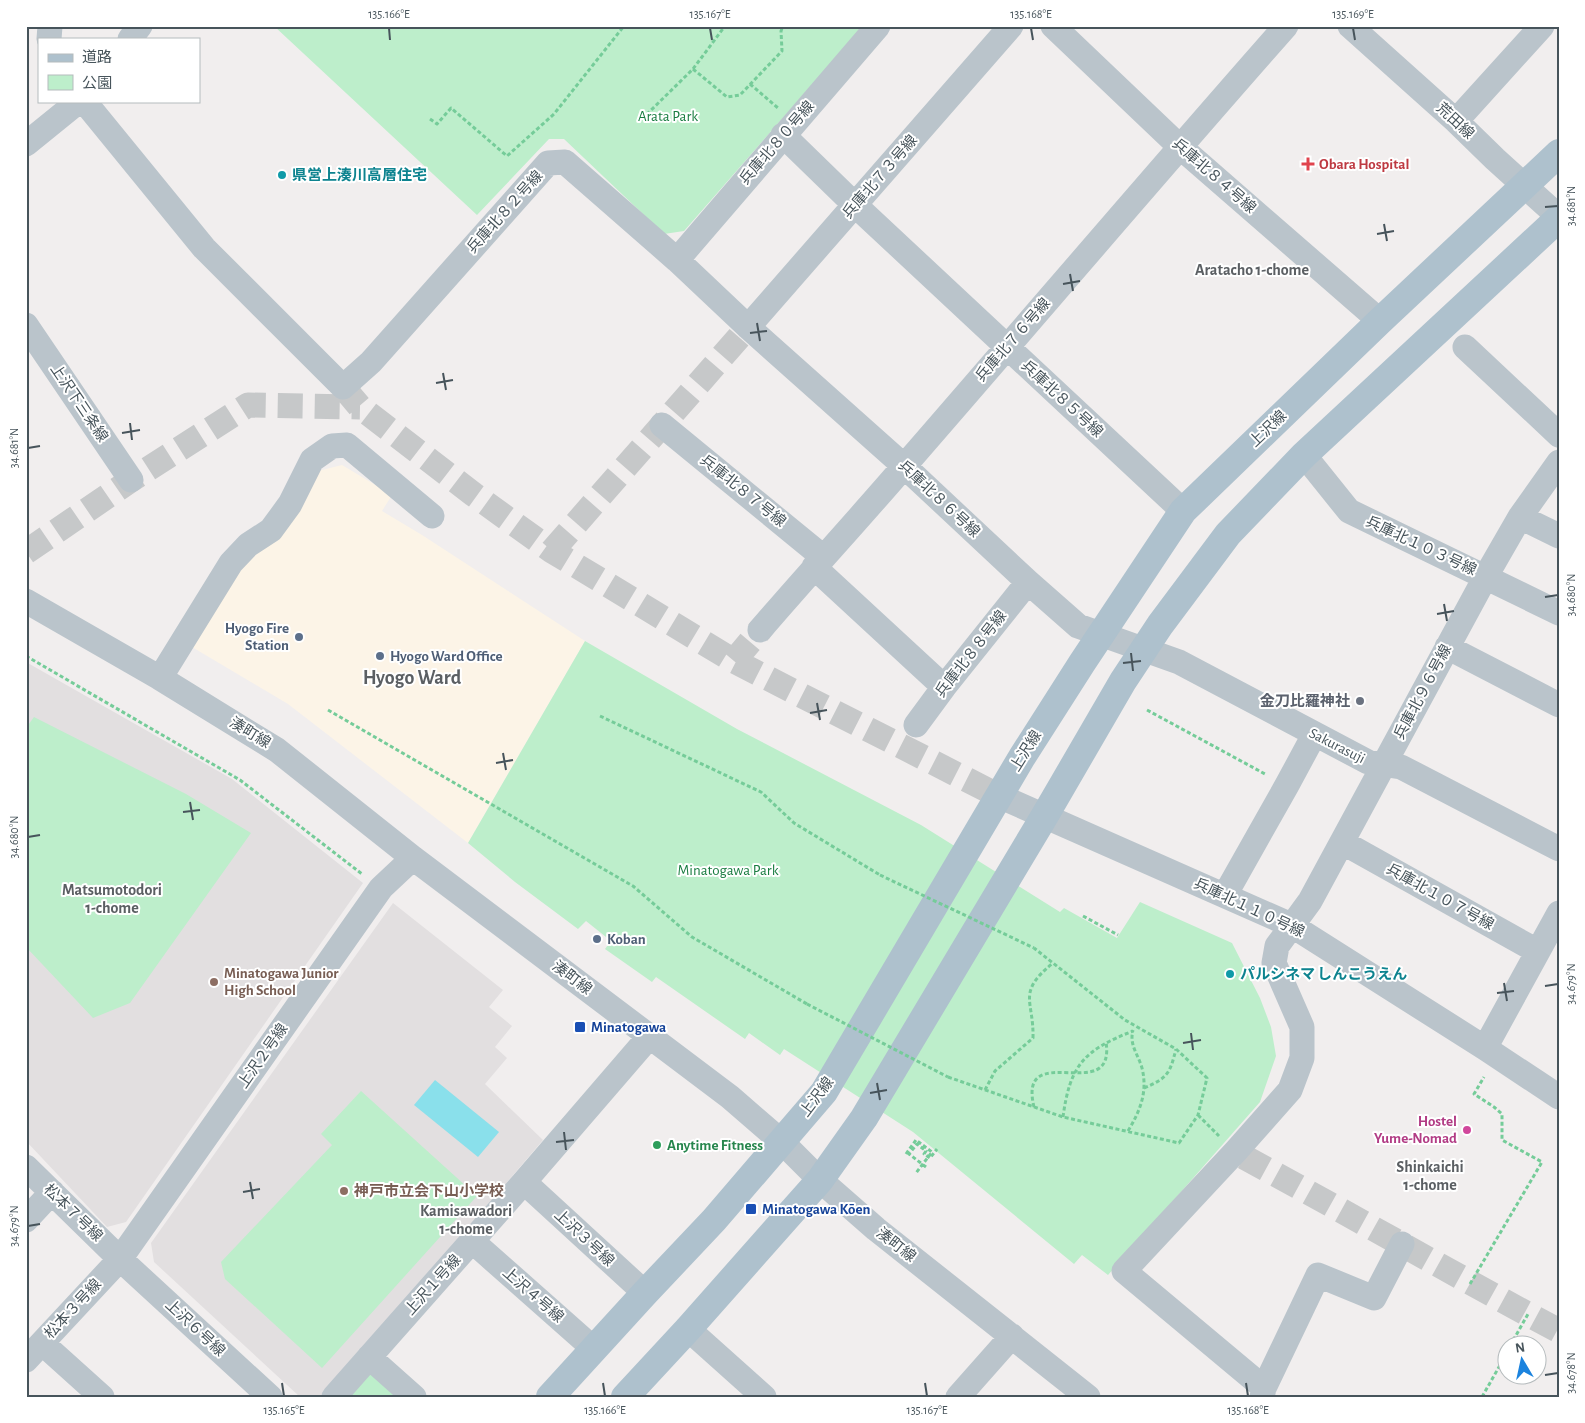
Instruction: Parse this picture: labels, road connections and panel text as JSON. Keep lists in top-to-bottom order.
{
  "streets": {
    "main road": ["上沢線"],
    "street": [
      "荒田線",
      "兵庫北８０号線",
      "兵庫北８４号線",
      "兵庫北７３号線",
      "兵庫北８２号線",
      "兵庫北７６号線",
      "兵庫北８５号線",
      "上沢下三条線",
      "兵庫北８７号線",
      "兵庫北８６号線",
      "兵庫北１０３号線",
      "兵庫北８８号線",
      "兵庫北９６号線",
      "湊町線",
      "Sakurasuji",
      "兵庫北１０７号線",
      "兵庫北１１０号線",
      "上沢２号線",
      "松本７号線",
      "上沢３号線",
      "上沢１号線",
      "上沢４号線",
      "松本３号線",
      "上沢６号線"
    ]
  },
  "crossings": [
    ["荒田線", "上沢線"],
    ["兵庫北８０号線", "兵庫北８２号線"],
    ["兵庫北８０号線", "兵庫北８５号線"],
    ["兵庫北８４号線", "兵庫北７６号線"],
    ["兵庫北８４号線", "上沢線"],
    ["兵庫北７３号線", "兵庫北８２号線"],
    ["兵庫北７３号線", "兵庫北８５号線"],
    ["兵庫北７３号線", "兵庫北８６号線"],
    ["兵庫北８２号線", "兵庫北８６号線"],
    ["兵庫北７６号線", "兵庫北８５号線"],
    ["兵庫北７６号線", "兵庫北８７号線"],
    ["兵庫北７６号線", "兵庫北８６号線"],
    ["兵庫北８５号線", "上沢線"],
    ["上沢線", "兵庫北８６号線"],
    ["上沢線", "湊町線"],
    ["上沢線", "兵庫北１１０号線"],
    ["上沢線", "上沢３号線"],
    ["上沢線", "上沢４号線"],
    ["兵庫北８７号線", "兵庫北８８号線"],
    ["兵庫北８６号線", "兵庫北８８号線"],
    ["兵庫北８６号線", "Sakurasuji"],
    ["兵庫北１０３号線", "兵庫北９６号線"],
    ["兵庫北９６号線", "Sakurasuji"],
    ["兵庫北９６号線", "兵庫北１０７号線"],
    ["兵庫北９６号線", "兵庫北１１０号線"],
    ["湊町線", "上沢２号線"],
    ["湊町線", "上沢１号線"],
    ["上沢２号線", "松本７号線"],
    ["上沢２号線", "松本３号線"],
    ["上沢２号線", "上沢６号線"],
    ["松本７号線", "松本３号線"],
    ["松本７号線", "上沢６号線"],
    ["上沢３号線", "上沢１号線"],
    ["上沢１号線", "上沢４号線"],
    ["松本３号線", "上沢６号線"]
  ],
  "districts": [
    "Aratacho 1-chome",
    "Hyogo Ward",
    "Matsumotodori 1-chome",
    "Shinkaichi 1-chome",
    "Kamisawadori 1-chome"
  ],
  "parks": ["Arata Park", "Minatogawa Park"],
  "places": {
    "health": ["Obara Hospital"],
    "other": [
      "県営上湊川高層住宅",
      "Hyogo Fire Station",
      "Hyogo Ward Office",
      "金刀比羅神社",
      "Koban",
      "パルシネマ しんこうえん",
      "Minatogawa Junior High School",
      "Hostel Yume-Nomad",
      "Anytime Fitness",
      "神戸市立会下山小学校"
    ],
    "transit": ["Minatogawa", "Minatogawa Kōen"]
  },
  "legend": ["道路", "公園"],
  "north": "top",
  "coordinates": [
    "135.166°E",
    "135.167°E",
    "135.168°E",
    "135.169°E",
    "34.681°N",
    "34.680°N",
    "34.679°N",
    "34.678°N",
    "135.165°E"
  ]
}
